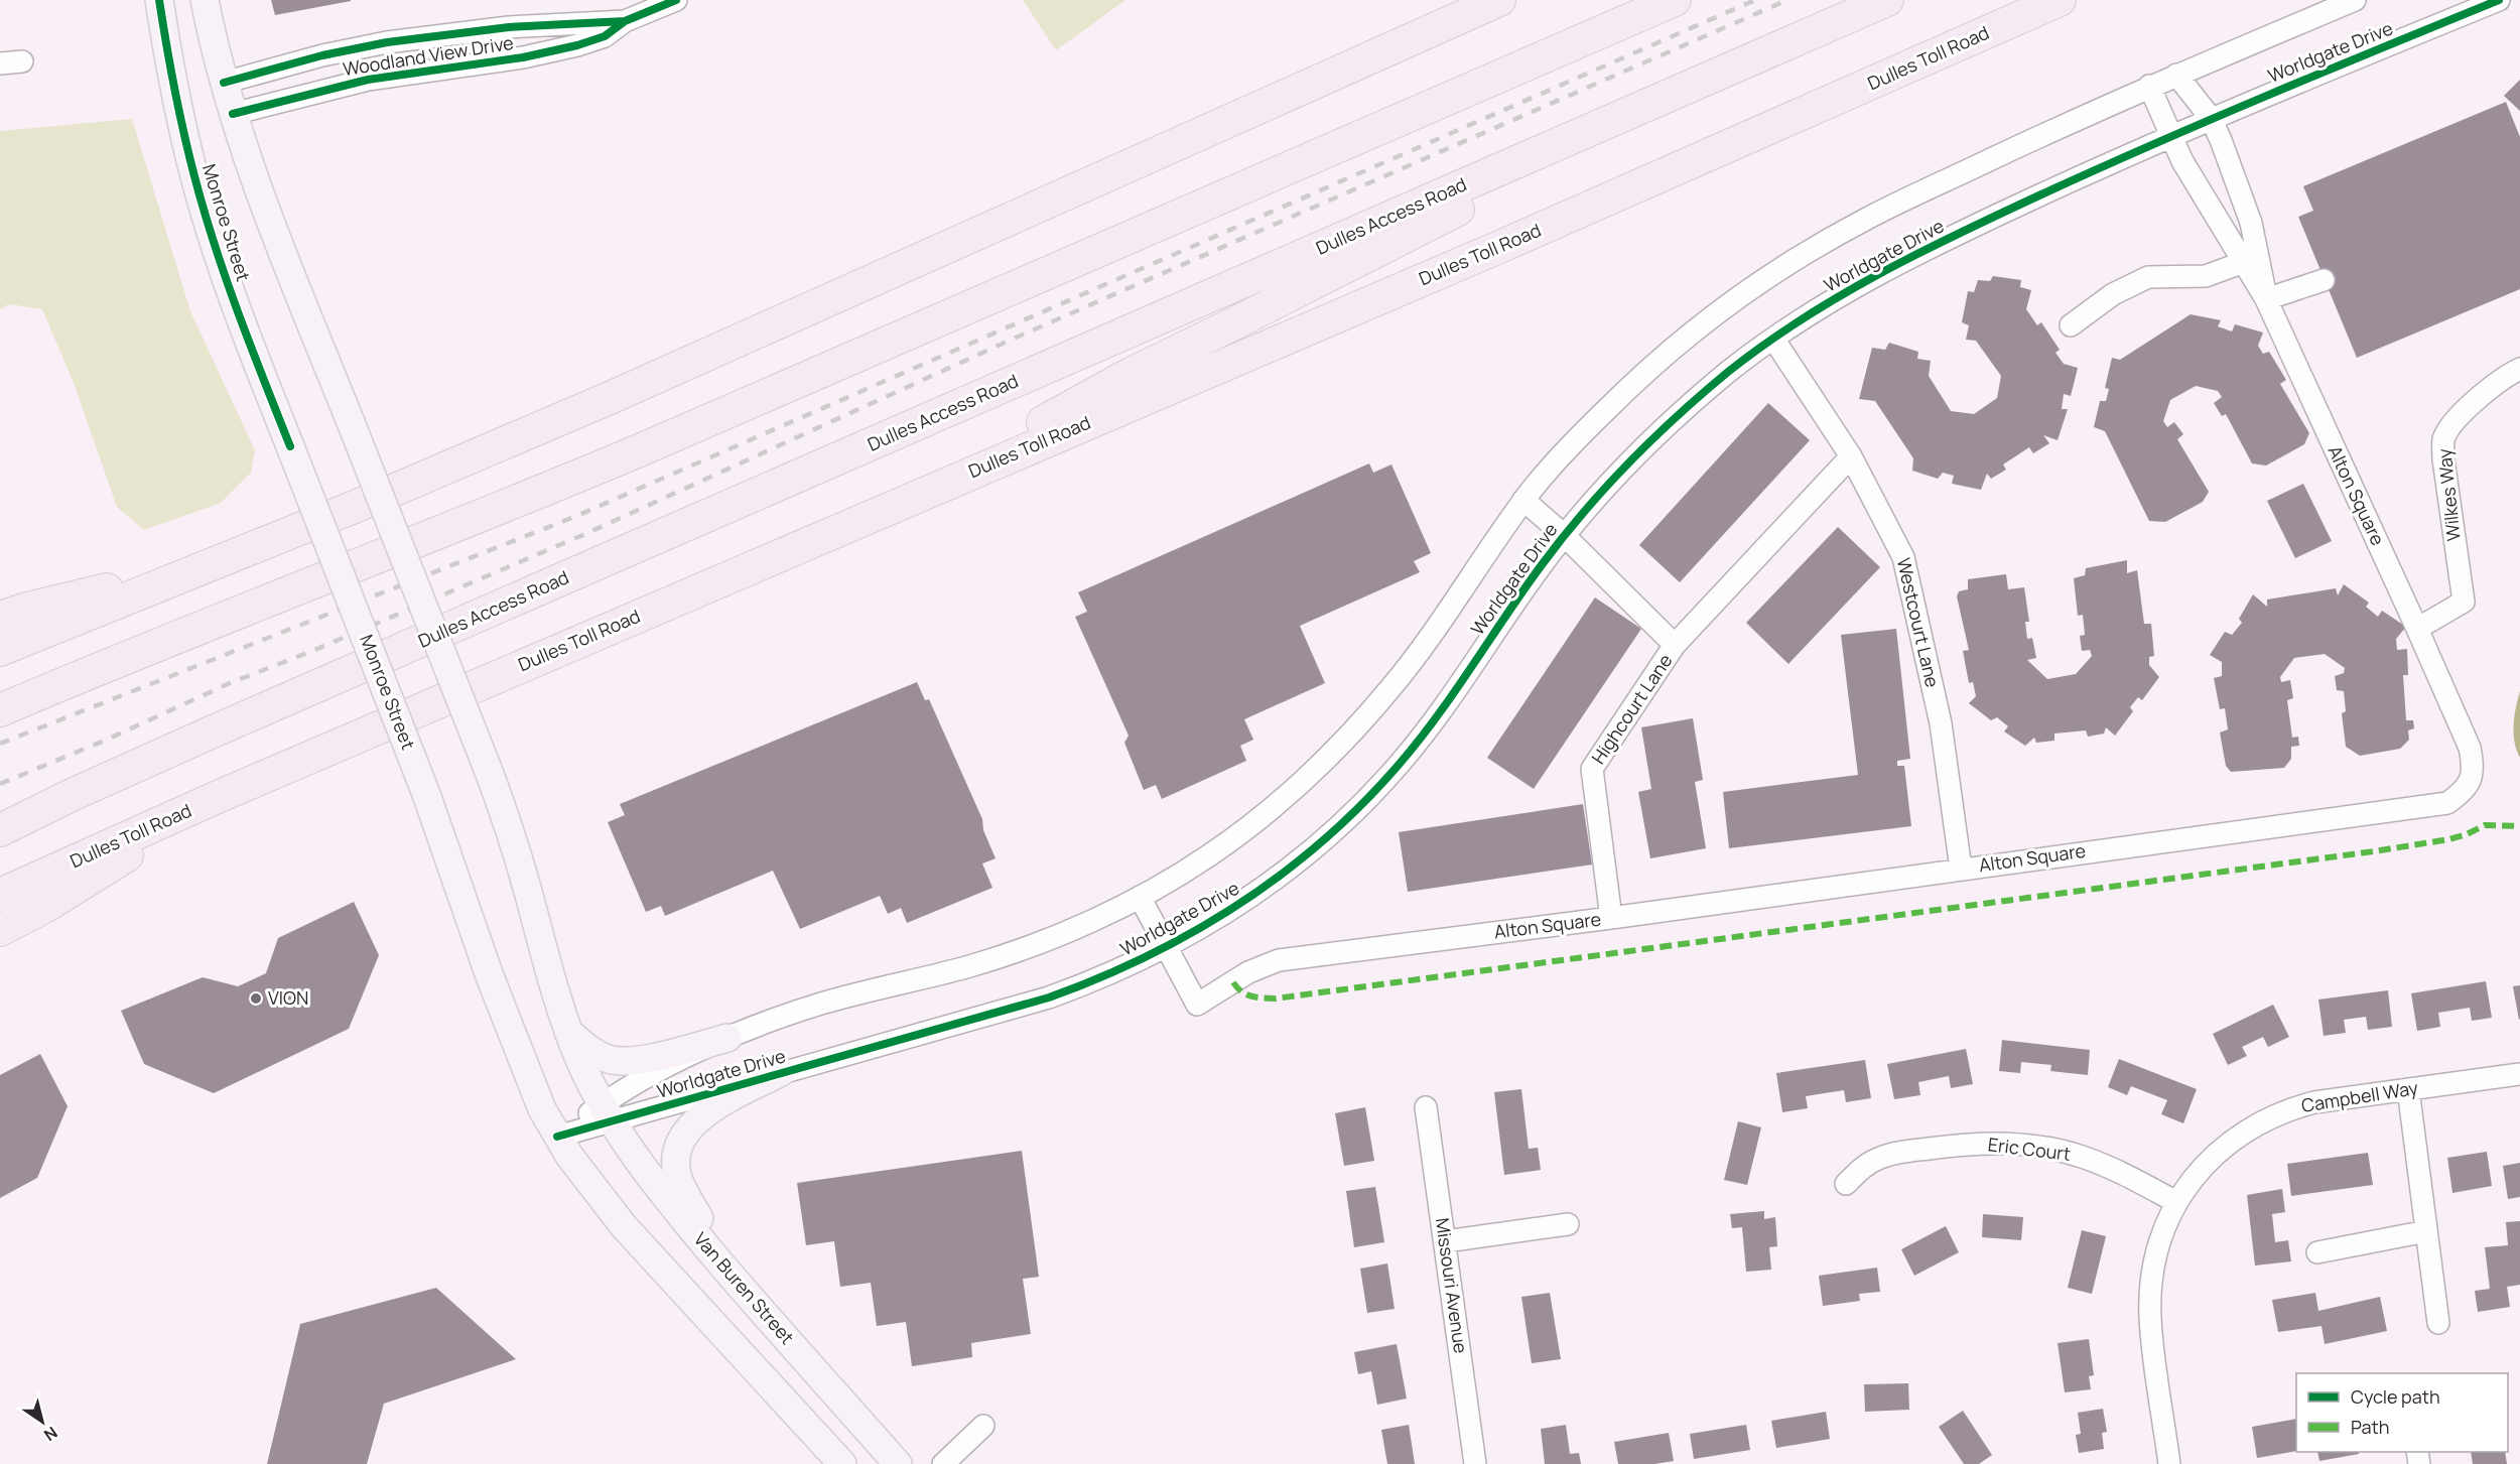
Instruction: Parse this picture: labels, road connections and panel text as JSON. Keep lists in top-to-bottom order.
{
  "streets": {
    "highway": ["Dulles Toll Road", "Dulles Access Road"],
    "main road": ["Monroe Street", "Van Buren Street"],
    "street": [
      "Worldgate Drive",
      "Woodland View Drive",
      "Wilkes Way",
      "Alton Square",
      "Westcourt Lane",
      "Highcourt Lane",
      "Campbell Way",
      "Eric Court",
      "Missouri Avenue"
    ]
  },
  "crossings": [
    ["Worldgate Drive", "Monroe Street"],
    ["Worldgate Drive", "Alton Square"],
    ["Worldgate Drive", "Westcourt Lane"],
    ["Worldgate Drive", "Highcourt Lane"],
    ["Worldgate Drive", "Van Buren Street"],
    ["Wilkes Way", "Alton Square"],
    ["Alton Square", "Westcourt Lane"],
    ["Alton Square", "Highcourt Lane"],
    ["Westcourt Lane", "Highcourt Lane"],
    ["Campbell Way", "Eric Court"]
  ],
  "places": ["VION"],
  "legend": ["Cycle path", "Path"],
  "north": "bottom right"
}
